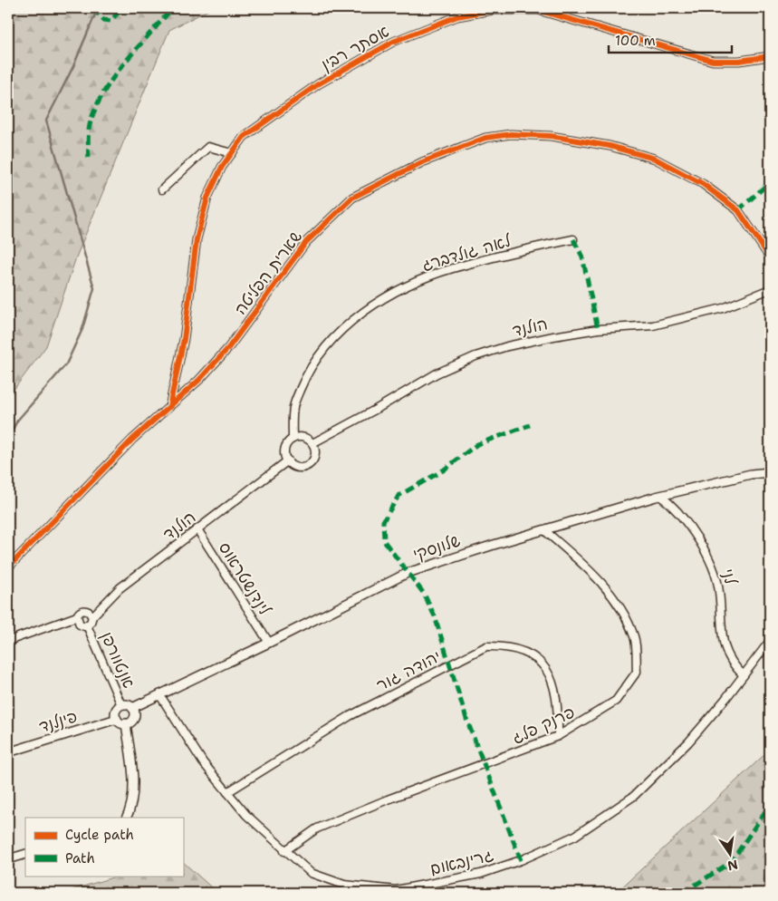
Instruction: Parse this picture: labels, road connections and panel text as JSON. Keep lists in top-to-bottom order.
{
  "streets": {
    "street": [
      "אסתר רבין",
      "לאה גולדברג",
      "שארית הפליטה",
      "הולנד",
      "שלונסקי",
      "לני",
      "לינדנשטראוס",
      "אנטוורפן",
      "יהודה גור",
      "פינלנד",
      "פרנק פלג",
      "גרינבאום"
    ]
  },
  "crossings": [
    ["אסתר רבין", "שארית הפליטה"],
    ["לאה גולדברג", "הולנד"],
    ["הולנד", "לינדנשטראוס"],
    ["הולנד", "אנטוורפן"],
    ["שלונסקי", "לני"],
    ["שלונסקי", "לינדנשטראוס"],
    ["שלונסקי", "אנטוורפן"],
    ["שלונסקי", "פינלנד"],
    ["שלונסקי", "פרנק פלג"],
    ["שלונסקי", "גרינבאום"],
    ["לני", "גרינבאום"],
    ["אנטוורפן", "פינלנד"],
    ["יהודה גור", "פרנק פלג"],
    ["יהודה גור", "גרינבאום"],
    ["פרנק פלג", "גרינבאום"]
  ],
  "legend": ["Cycle path", "Path"],
  "scale_bar": "100 m",
  "north": "bottom"
}
